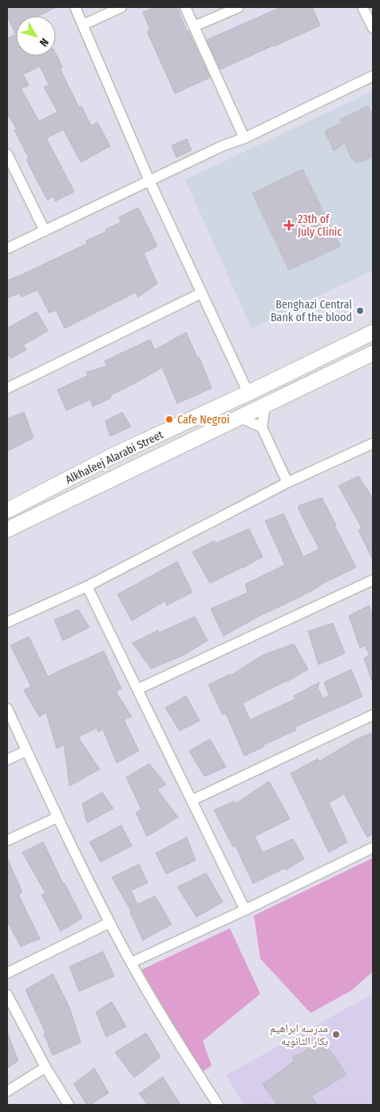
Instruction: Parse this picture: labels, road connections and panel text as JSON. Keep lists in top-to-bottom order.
{
  "streets": {
    "main road": ["Alkhaleej Alarabi Street"]
  },
  "places": {
    "health": ["23th of July Clinic"],
    "other": ["Benghazi Central Bank of the blood", "Cafe Negroi", "مدرسه ابراهيم بكار الثانويه"]
  },
  "north": "bottom right"
}
